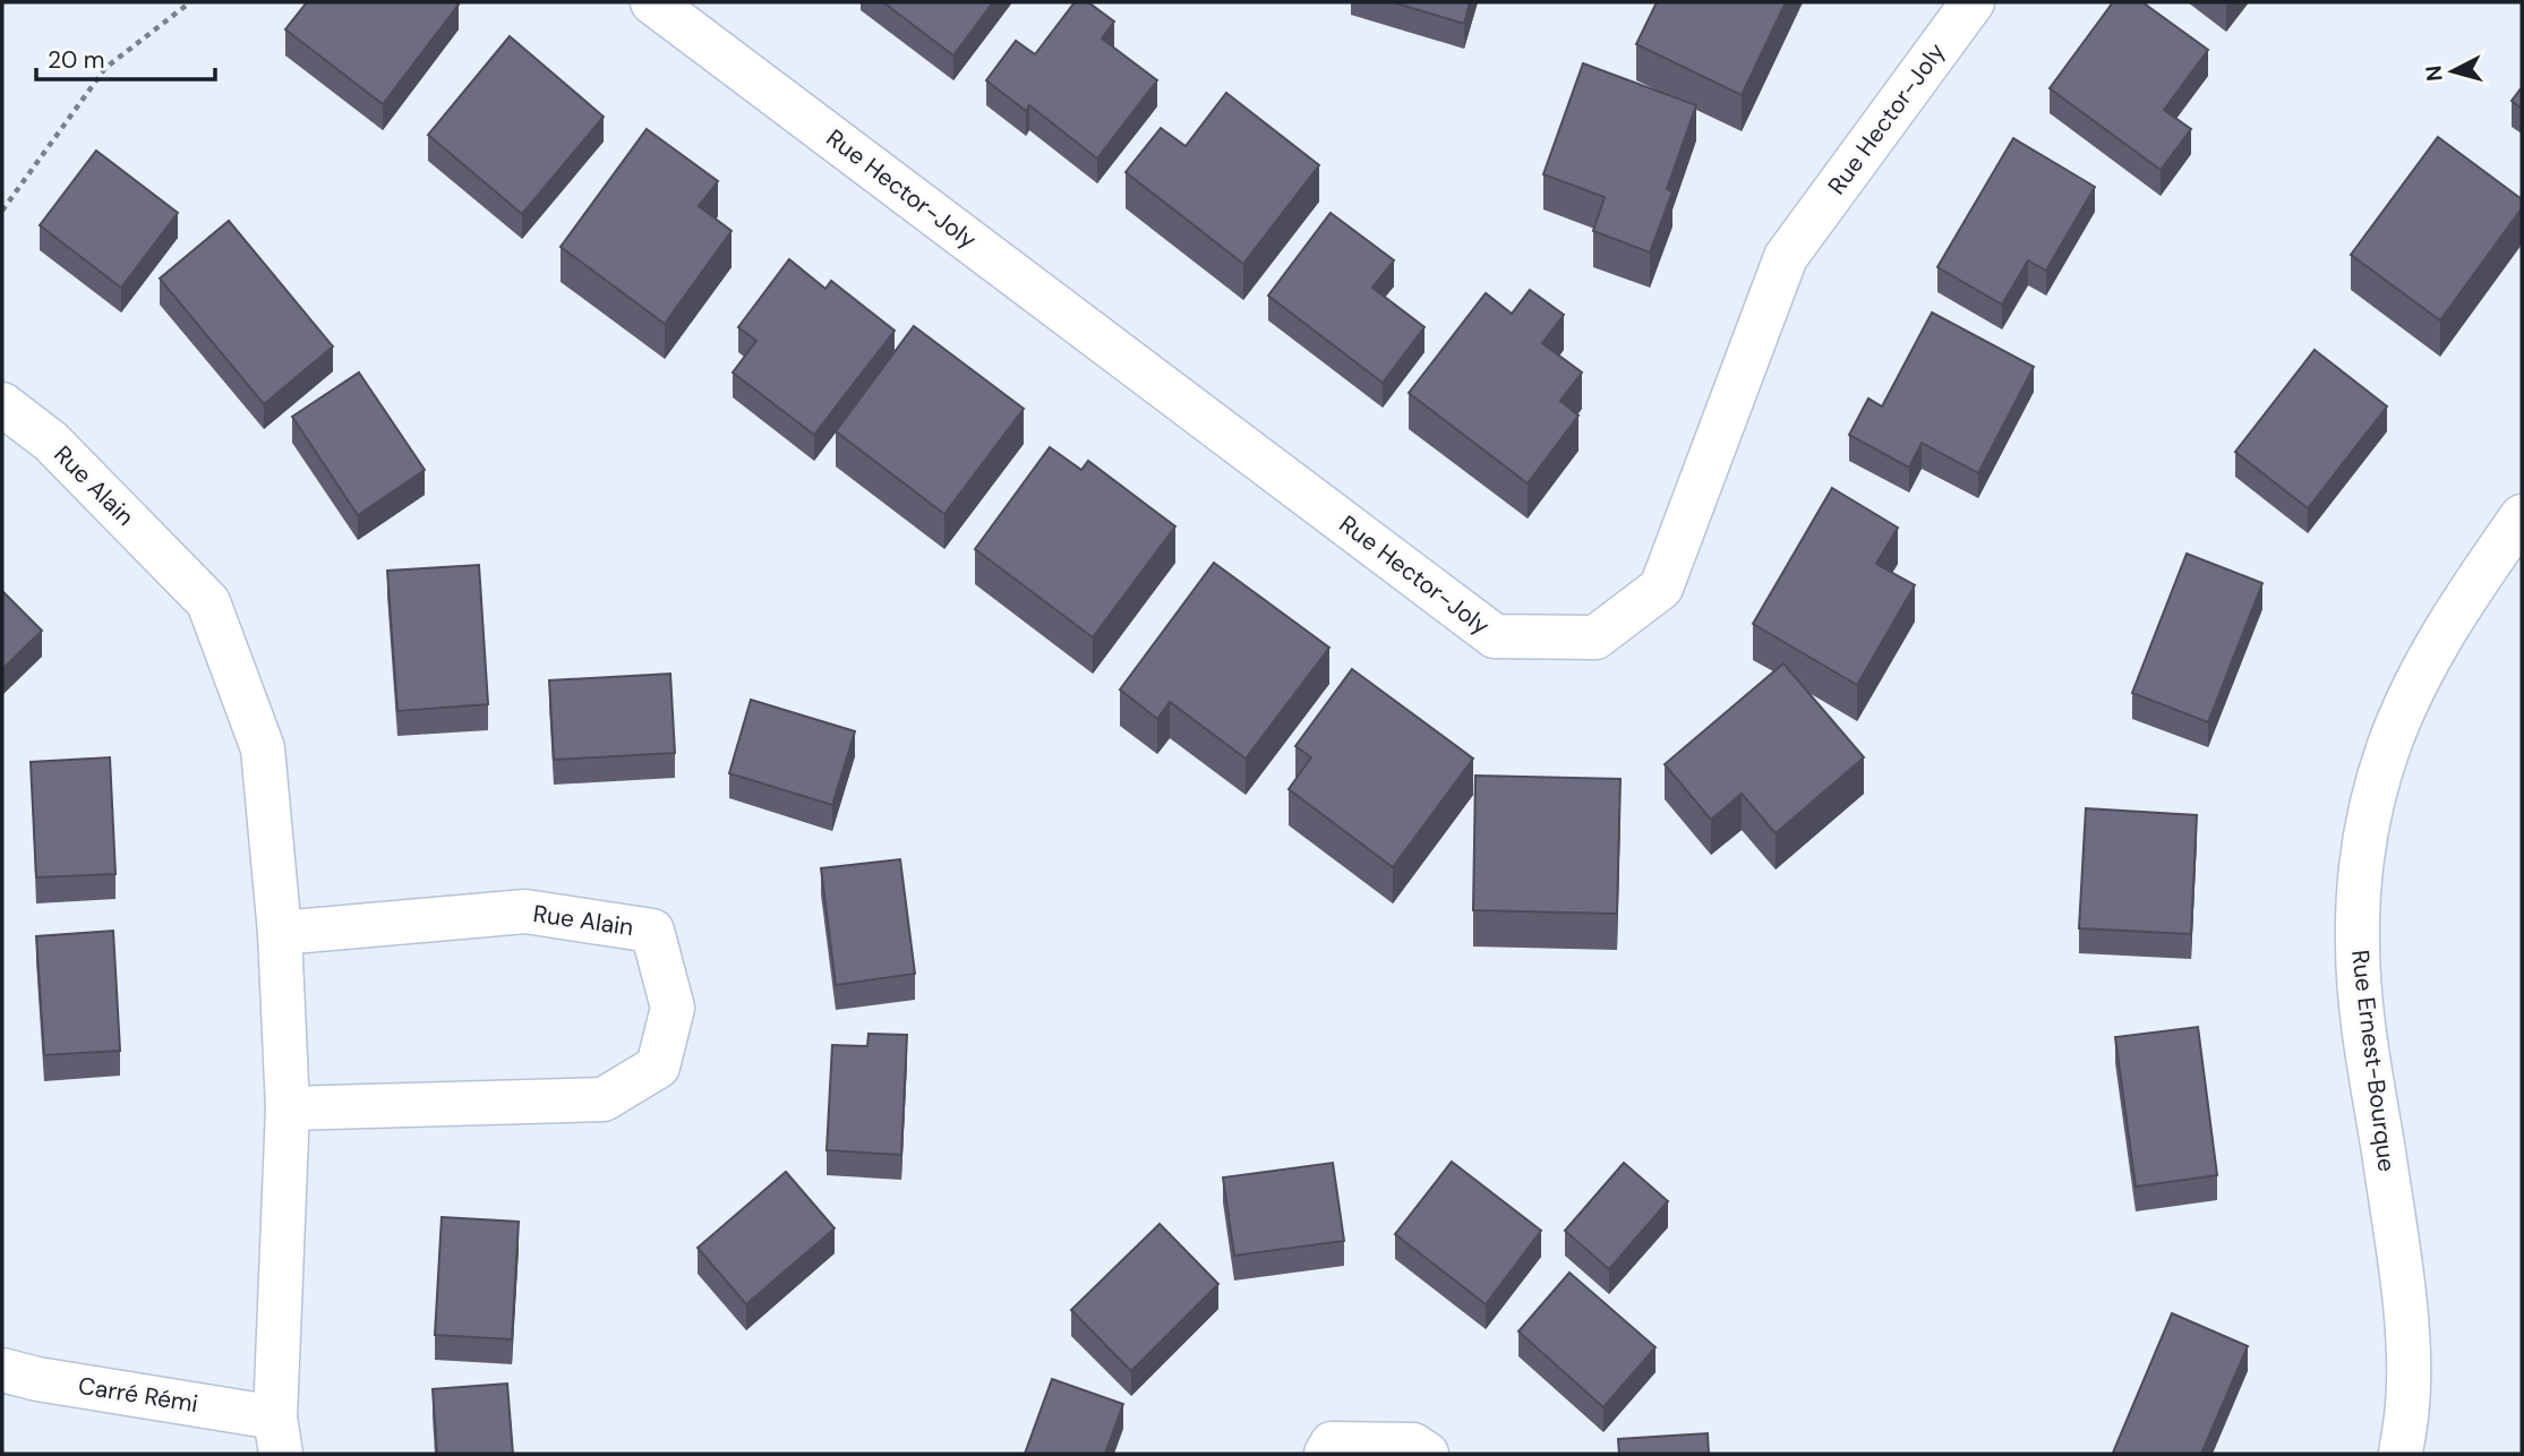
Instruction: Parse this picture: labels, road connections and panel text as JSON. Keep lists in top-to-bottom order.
{
  "streets": {
    "street": [
      "Rue Hector-Joly",
      "Rue Alain",
      "Rue Ernest-Bourque",
      "Carré Rémi"
    ]
  },
  "crossings": [
    ["Rue Alain", "Carré Rémi"]
  ],
  "scale_bar": "20 m",
  "north": "left"
}
